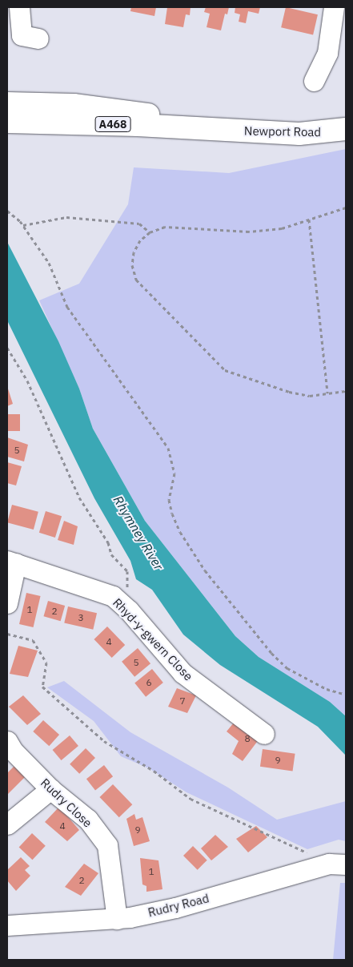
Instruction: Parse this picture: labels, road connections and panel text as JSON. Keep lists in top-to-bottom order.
{
  "streets": {
    "main road": ["A468", "Newport Road"],
    "street": ["Rhyd-y-gwern Close", "Rudry Close", "Rudry Road"]
  },
  "crossings": [
    ["Rudry Close", "Rudry Road"]
  ],
  "water": ["Rhymney River"],
  "house_numbers": [
    "5",
    "1",
    "2",
    "3",
    "4",
    "5",
    "6",
    "7",
    "8",
    "9",
    "4",
    "9",
    "1",
    "2"
  ]
}
